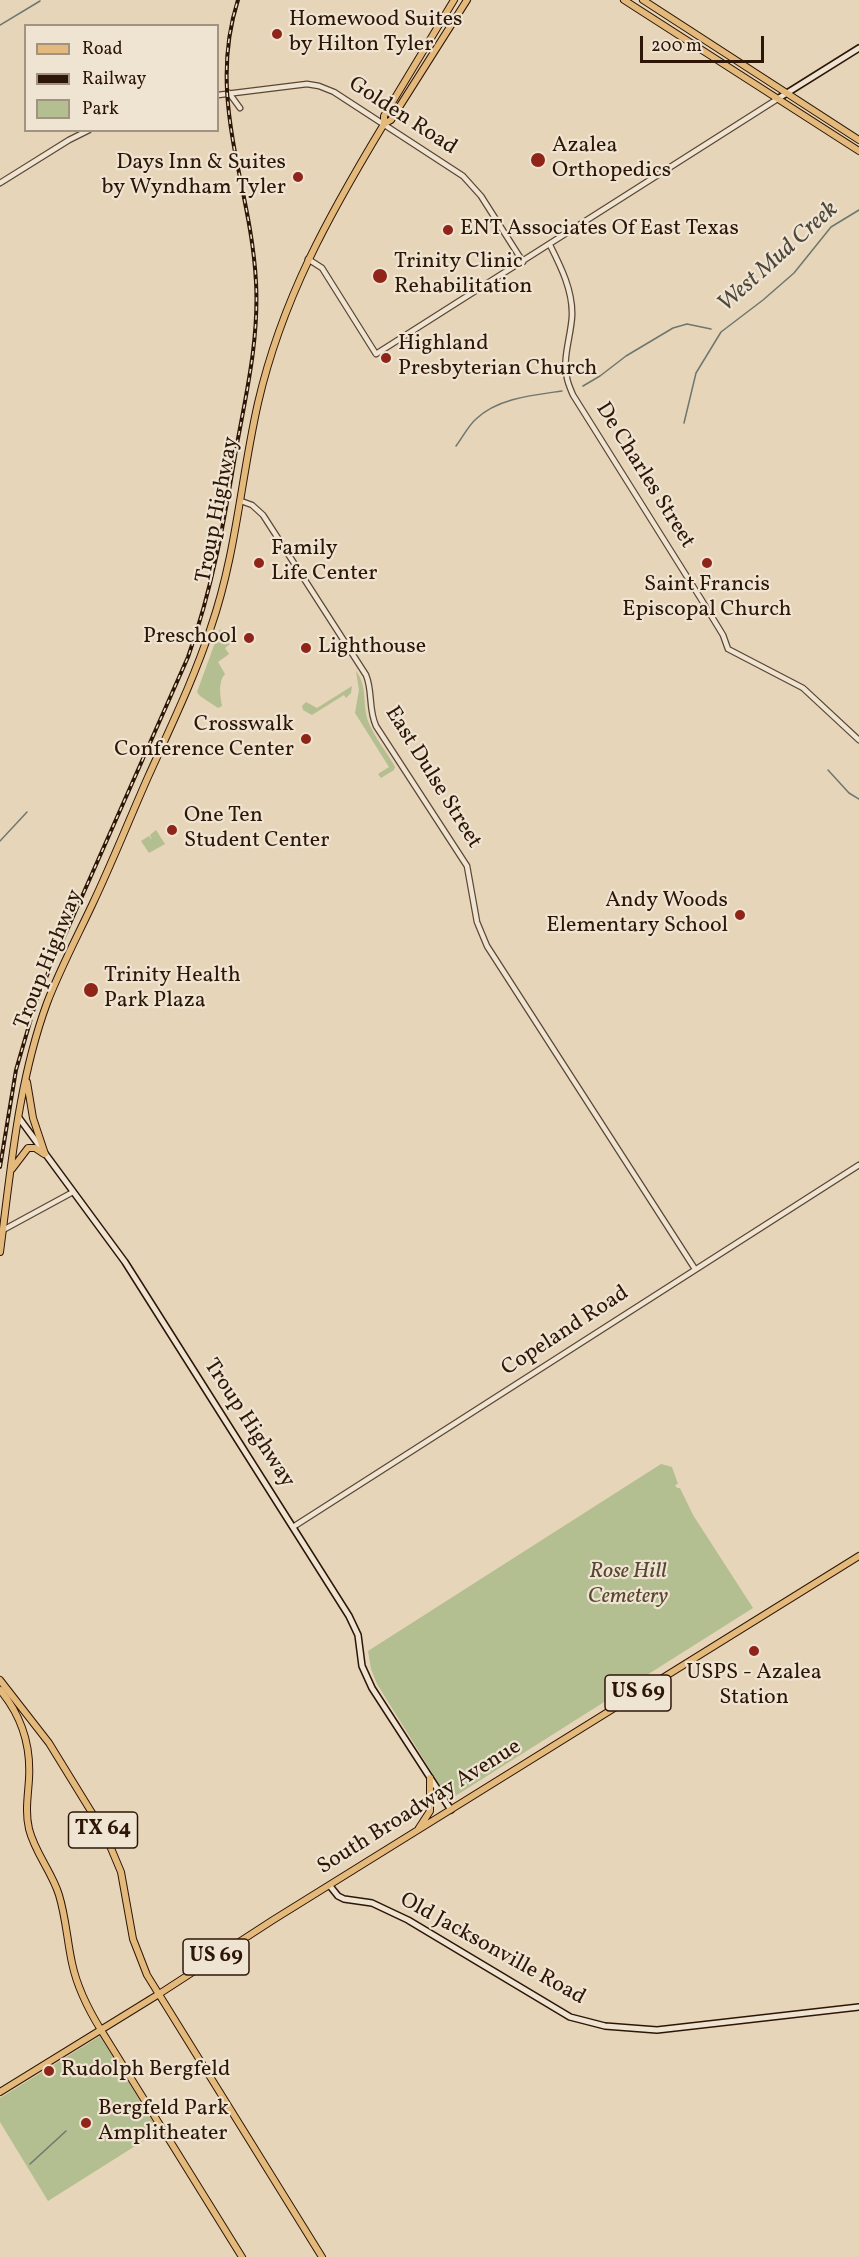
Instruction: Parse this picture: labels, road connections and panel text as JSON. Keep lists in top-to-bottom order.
{
  "streets": {
    "main road": [
      "Troup Highway",
      "US 69",
      "South Broadway Avenue",
      "TX 64",
      "Old Jacksonville Road"
    ],
    "street": [
      "Golden Road",
      "De Charles Street",
      "East Dulse Street",
      "Copeland Road"
    ]
  },
  "crossings": [
    ["Golden Road", "Troup Highway"],
    ["Troup Highway", "East Dulse Street"],
    ["Troup Highway", "Copeland Road"],
    ["Troup Highway", "South Broadway Avenue"],
    ["East Dulse Street", "Copeland Road"],
    ["US 69", "South Broadway Avenue"],
    ["US 69", "TX 64"],
    ["South Broadway Avenue", "TX 64"],
    ["South Broadway Avenue", "Old Jacksonville Road"]
  ],
  "water": ["West Mud Creek"],
  "parks": ["Rose Hill Cemetery"],
  "places": [
    "Homewood Suites by Hilton Tyler",
    "Azalea Orthopedics",
    "Days Inn & Suites by Wyndham Tyler",
    "ENT Associates Of East Texas",
    "Trinity Clinic Rehabilitation",
    "Highland Presbyterian Church",
    "Family Life Center",
    "Saint Francis Episcopal Church",
    "Preschool",
    "Lighthouse",
    "Crosswalk Conference Center",
    "One Ten Student Center",
    "Andy Woods Elementary School",
    "Trinity Health Park Plaza",
    "USPS - Azalea Station",
    "Rudolph Bergfeld",
    "Bergfeld Park Amplitheater"
  ],
  "legend": ["Road", "Railway", "Park"],
  "scale_bar": "200 m"
}
